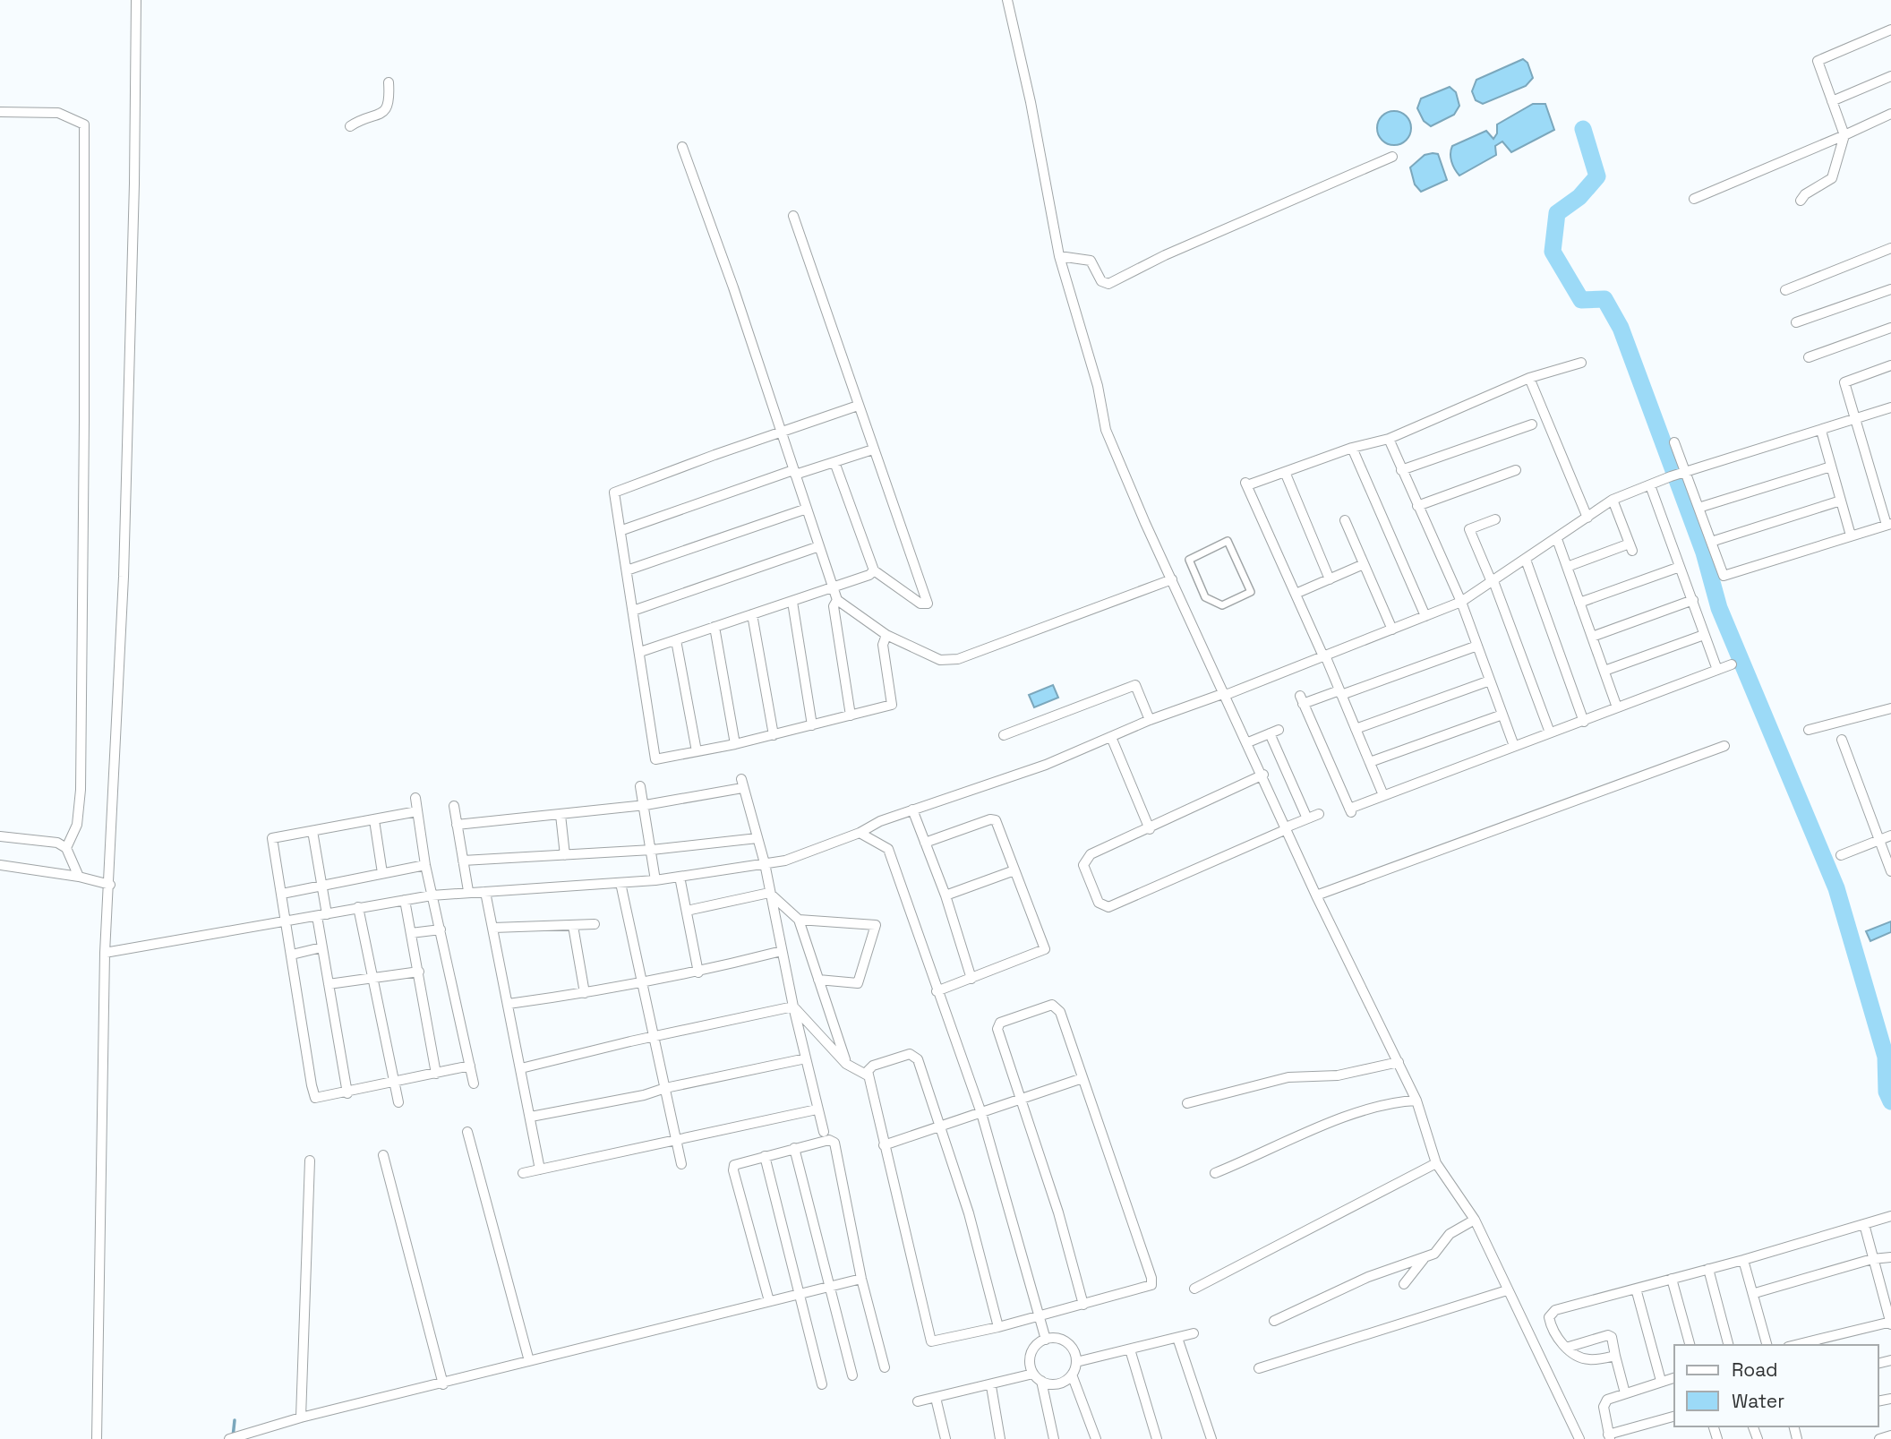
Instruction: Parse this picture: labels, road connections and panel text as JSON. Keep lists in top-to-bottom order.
{
  "legend": ["Road", "Water"]
}
